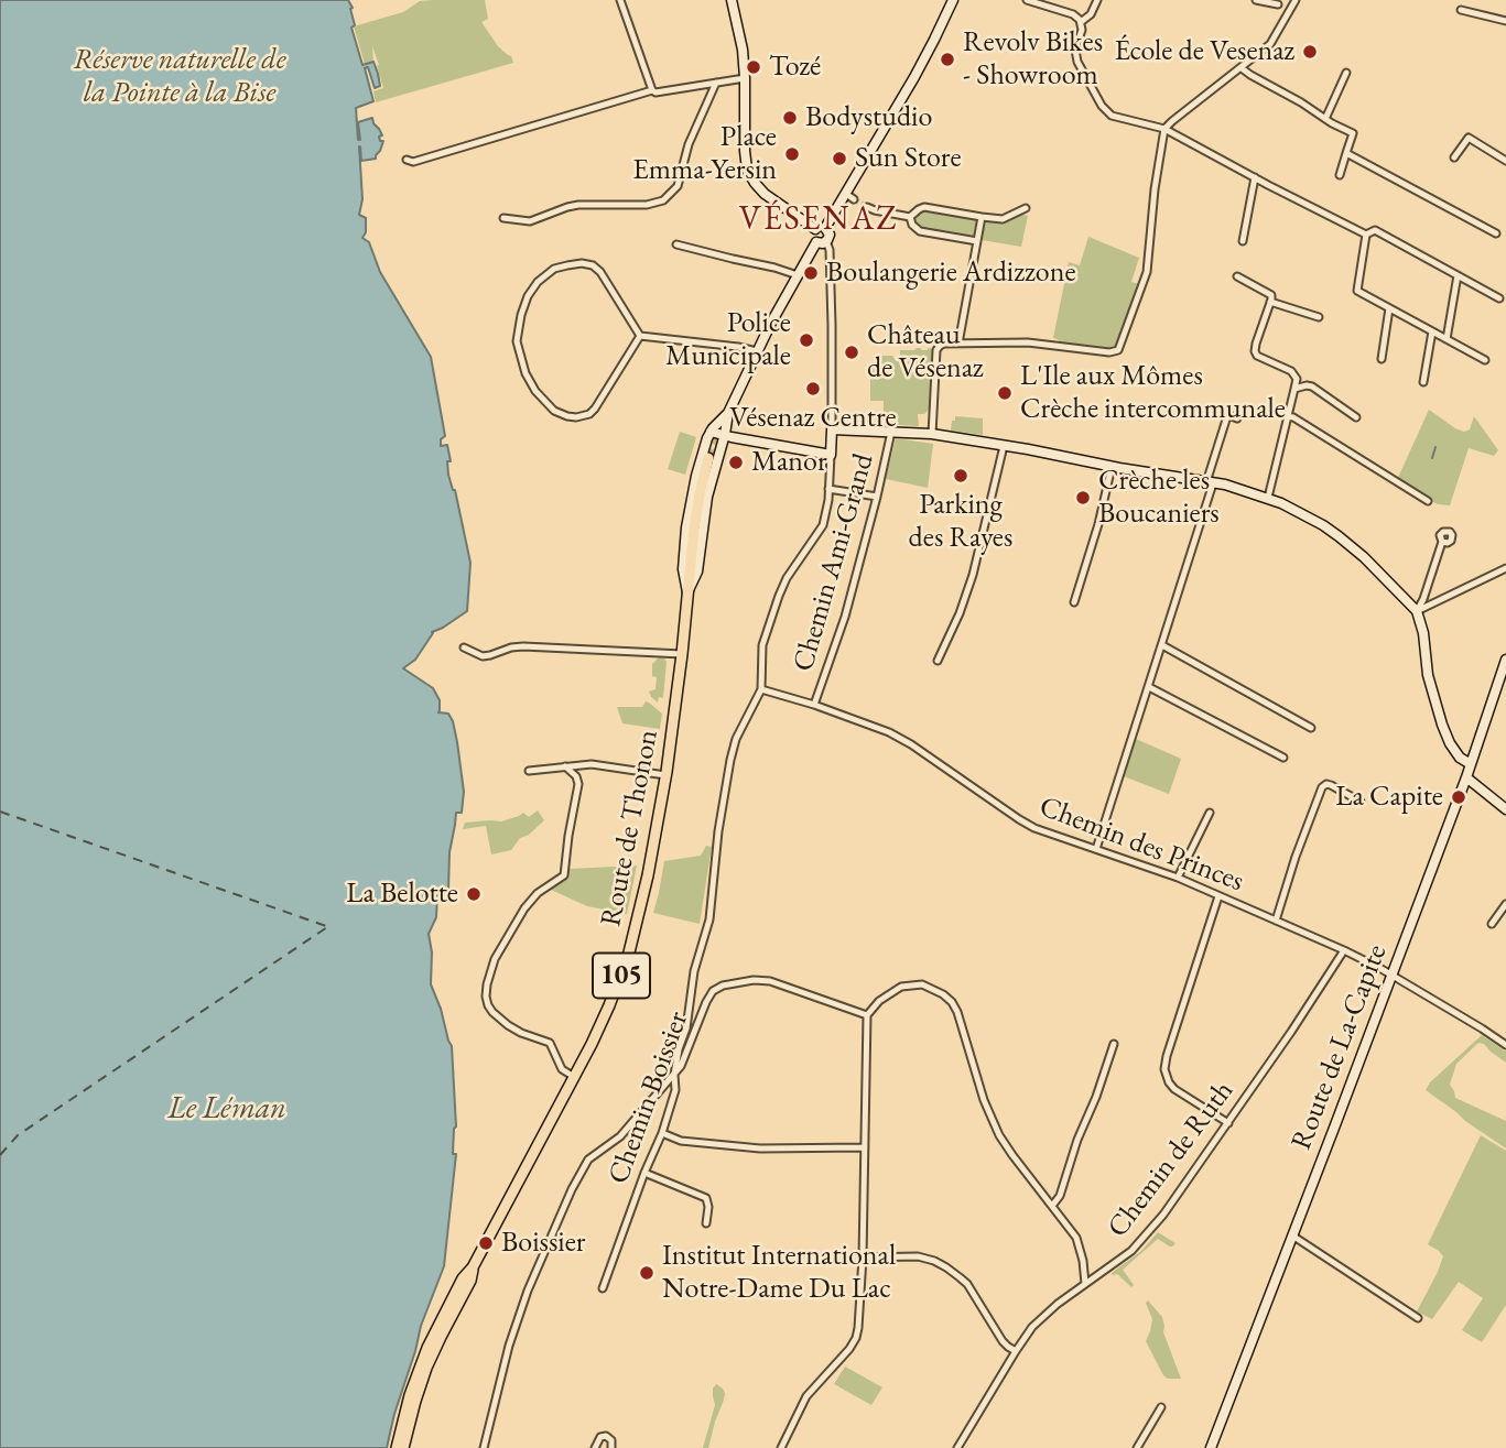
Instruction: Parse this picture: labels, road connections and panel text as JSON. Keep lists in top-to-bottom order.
{
  "streets": {
    "main road": ["Route de Thonon", "105"],
    "street": [
      "Chemin Ami-Grand",
      "Chemin des Princes",
      "Route de La-Capite",
      "Chemin Boissier",
      "Chemin de Ruth"
    ]
  },
  "crossings": [
    ["Chemin Ami-Grand", "Chemin des Princes"],
    ["Route de Thonon", "105"],
    ["Chemin des Princes", "Route de La-Capite"],
    ["Chemin des Princes", "Chemin de Ruth"]
  ],
  "districts": ["VÉSENAZ"],
  "water": ["Le Léman"],
  "parks": ["Réserve naturelle de la Pointe à la Bise"],
  "places": [
    "École de Vesenaz",
    "Revolv Bikes - Showroom",
    "Tozé",
    "Bodystudio",
    "Place Emma-Yersin",
    "Sun Store",
    "Boulangerie Ardizzone",
    "Police Municipale",
    "Château de Vésenaz",
    "Vésenaz Centre",
    "L'Ile aux Mômes Crèche intercommunale",
    "Manor",
    "Parking des Rayes",
    "Crèche les Boucaniers",
    "La Capite",
    "La Belotte",
    "Boissier",
    "Institut International Notre-Dame Du Lac"
  ]
}
